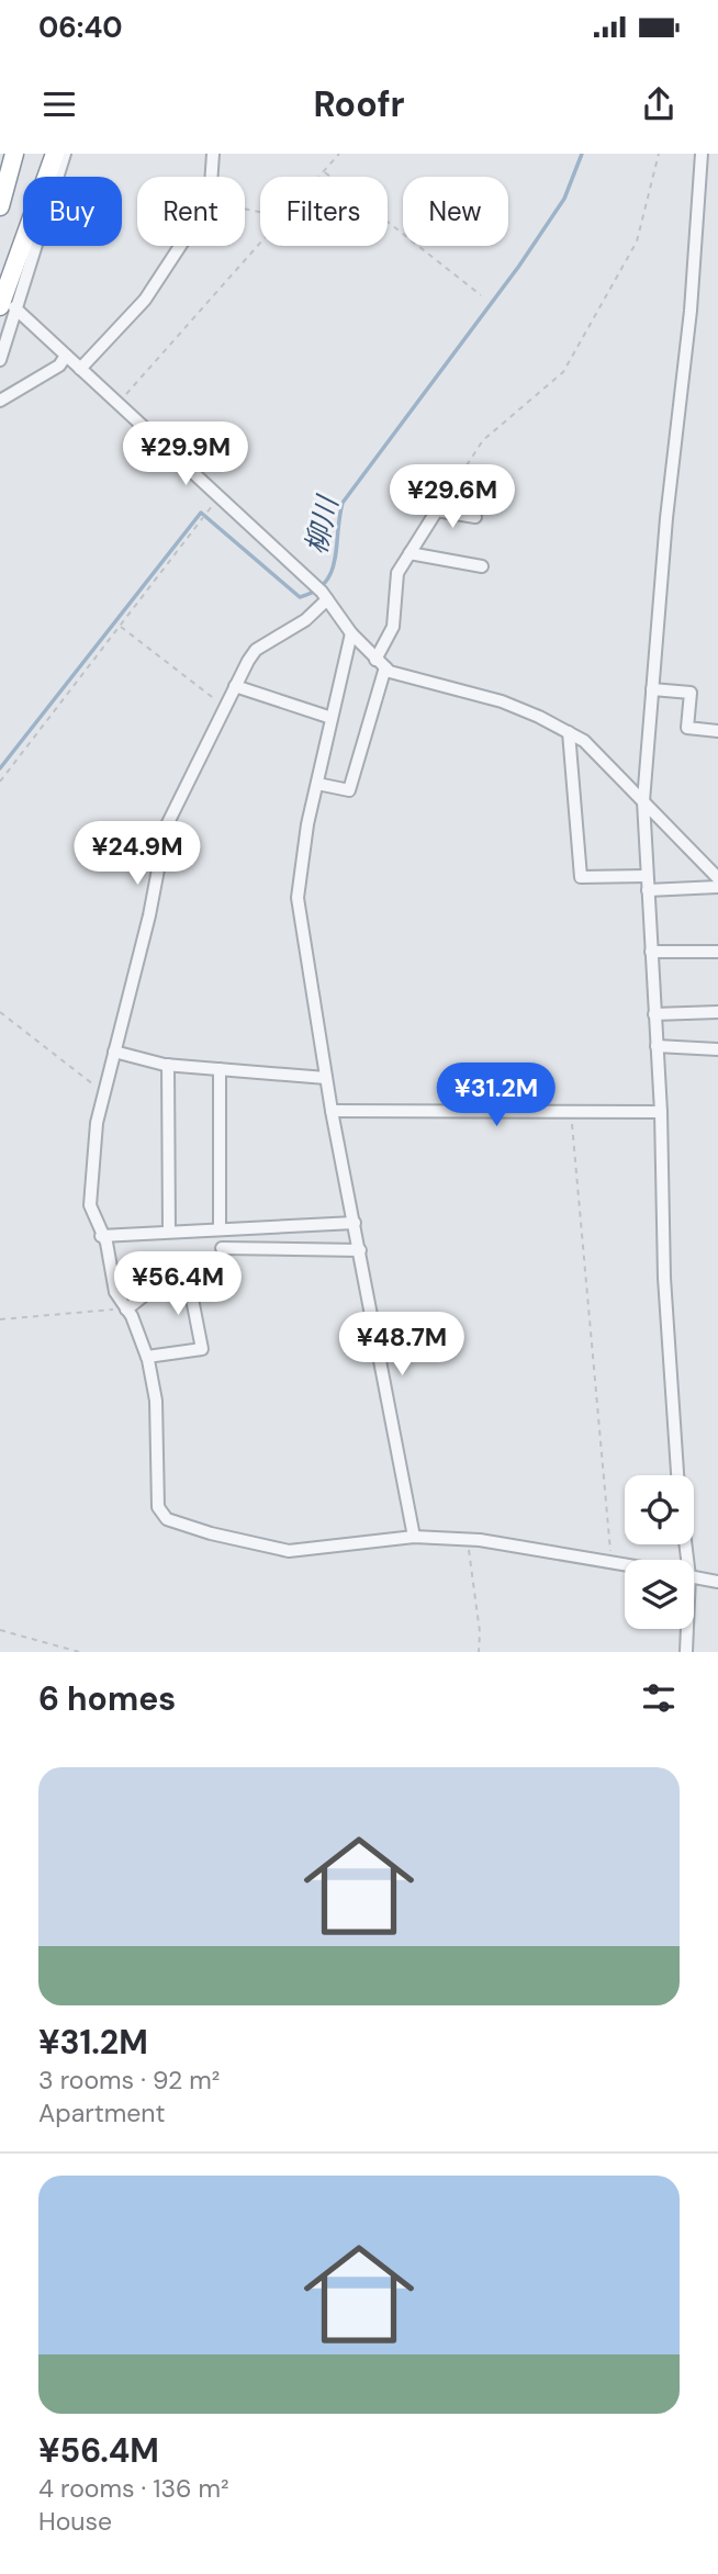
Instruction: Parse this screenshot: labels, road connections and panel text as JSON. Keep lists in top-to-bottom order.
{
  "water": ["柳川"],
  "page": {
    "status": "06:40",
    "header": "Roofr",
    "chip": [
      "Buy",
      "Rent",
      "Filters",
      "New"
    ],
    "price": [
      "¥29.9M",
      "¥29.6M",
      "¥24.9M",
      "¥31.2M",
      "¥56.4M",
      "¥48.7M"
    ],
    "heading": "6 homes",
    "list": [
      {
        "name": "¥31.2M",
        "note": "3 rooms · 92 m² · Apartment"
      },
      {
        "name": "¥56.4M",
        "note": "4 rooms · 136 m² · House"
      }
    ]
  }
}
